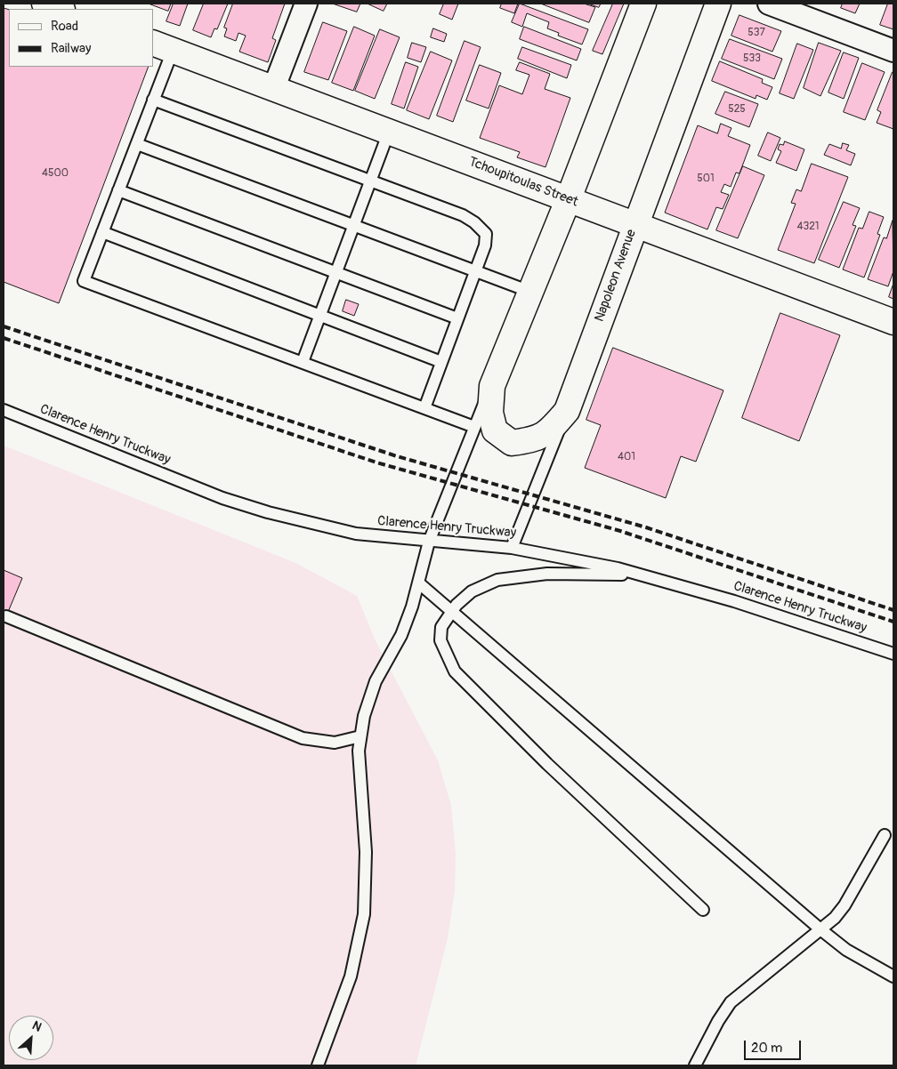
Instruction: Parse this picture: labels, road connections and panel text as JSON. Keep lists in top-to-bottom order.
{
  "streets": {
    "street": ["Tchoupitoulas Street", "Napoleon Avenue"],
    "lane": ["Clarence Henry Truckway"]
  },
  "crossings": [
    ["Tchoupitoulas Street", "Napoleon Avenue"],
    ["Napoleon Avenue", "Clarence Henry Truckway"]
  ],
  "house_numbers": [
    "537",
    "533",
    "525",
    "4500",
    "501",
    "4321",
    "401"
  ],
  "legend": ["Road", "Railway"],
  "scale_bar": "20 m",
  "north": "top right"
}
